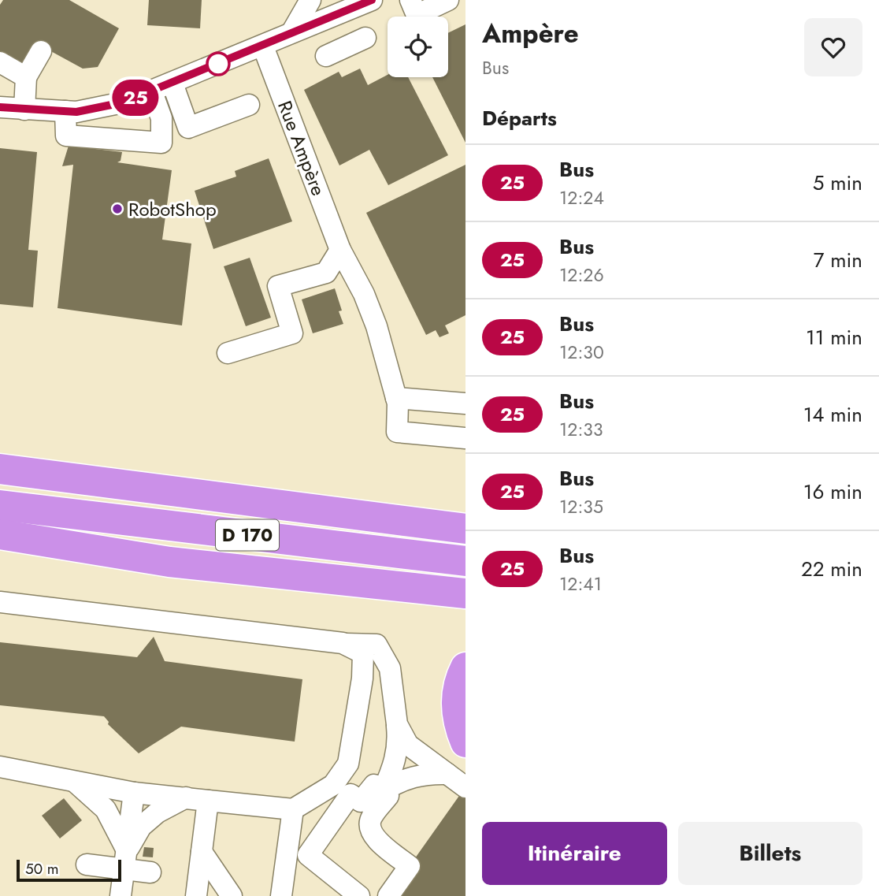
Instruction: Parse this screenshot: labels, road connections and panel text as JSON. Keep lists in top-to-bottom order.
{
  "streets": {
    "highway": ["D 170"],
    "street": ["Rue Ampère"]
  },
  "places": ["RobotShop"],
  "lines": ["bus line 25"],
  "scale_bar": "50 m",
  "page": {
    "on_map": "25",
    "heading": [
      ["Ampère", "Bus"],
      "Départs"
    ],
    "list": [
      {
        "mark": "25",
        "name": "Bus",
        "note": "12:24",
        "value": "5 min"
      },
      {
        "mark": "25",
        "name": "Bus",
        "note": "12:26",
        "value": "7 min"
      },
      {
        "mark": "25",
        "name": "Bus",
        "note": "12:30",
        "value": "11 min"
      },
      {
        "mark": "25",
        "name": "Bus",
        "note": "12:33",
        "value": "14 min"
      },
      {
        "mark": "25",
        "name": "Bus",
        "note": "12:35",
        "value": "16 min"
      },
      {
        "mark": "25",
        "name": "Bus",
        "note": "12:41",
        "value": "22 min"
      }
    ],
    "buttons": ["Itinéraire", "Billets"],
    "scale": "50 m"
  }
}
